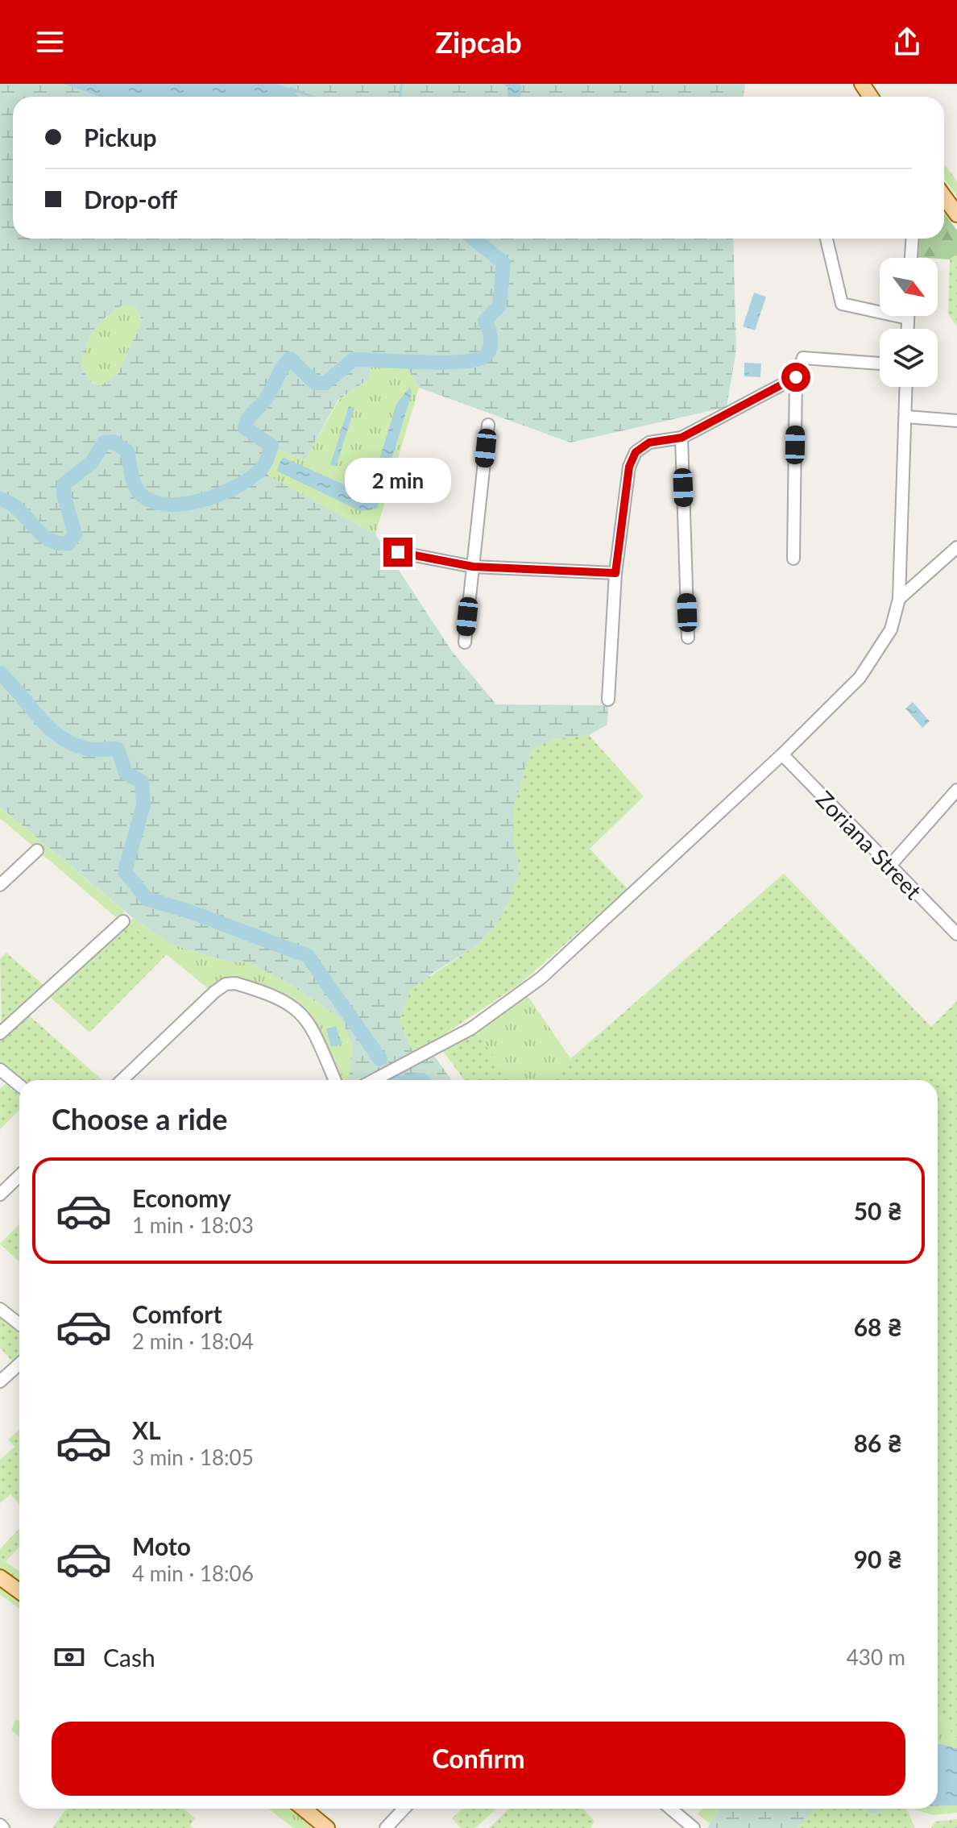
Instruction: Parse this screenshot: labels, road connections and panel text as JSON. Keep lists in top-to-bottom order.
{
  "streets": {
    "street": ["Zoriana Street"]
  },
  "north": "bottom right",
  "page": {
    "header": "Zipcab",
    "banner": ["Pickup", "Drop-off"],
    "bubble": "2 min",
    "heading": "Choose a ride",
    "list": [
      {
        "name": "Economy",
        "note": "1 min · 18:03",
        "value": "50 ₴"
      },
      {
        "name": "Comfort",
        "note": "2 min · 18:04",
        "value": "68 ₴"
      },
      {
        "name": "XL",
        "note": "3 min · 18:05",
        "value": "86 ₴"
      },
      {
        "name": "Moto",
        "note": "4 min · 18:06",
        "value": "90 ₴"
      }
    ],
    "pay": ["Cash", "430 m"],
    "buttons": "Confirm"
  }
}
